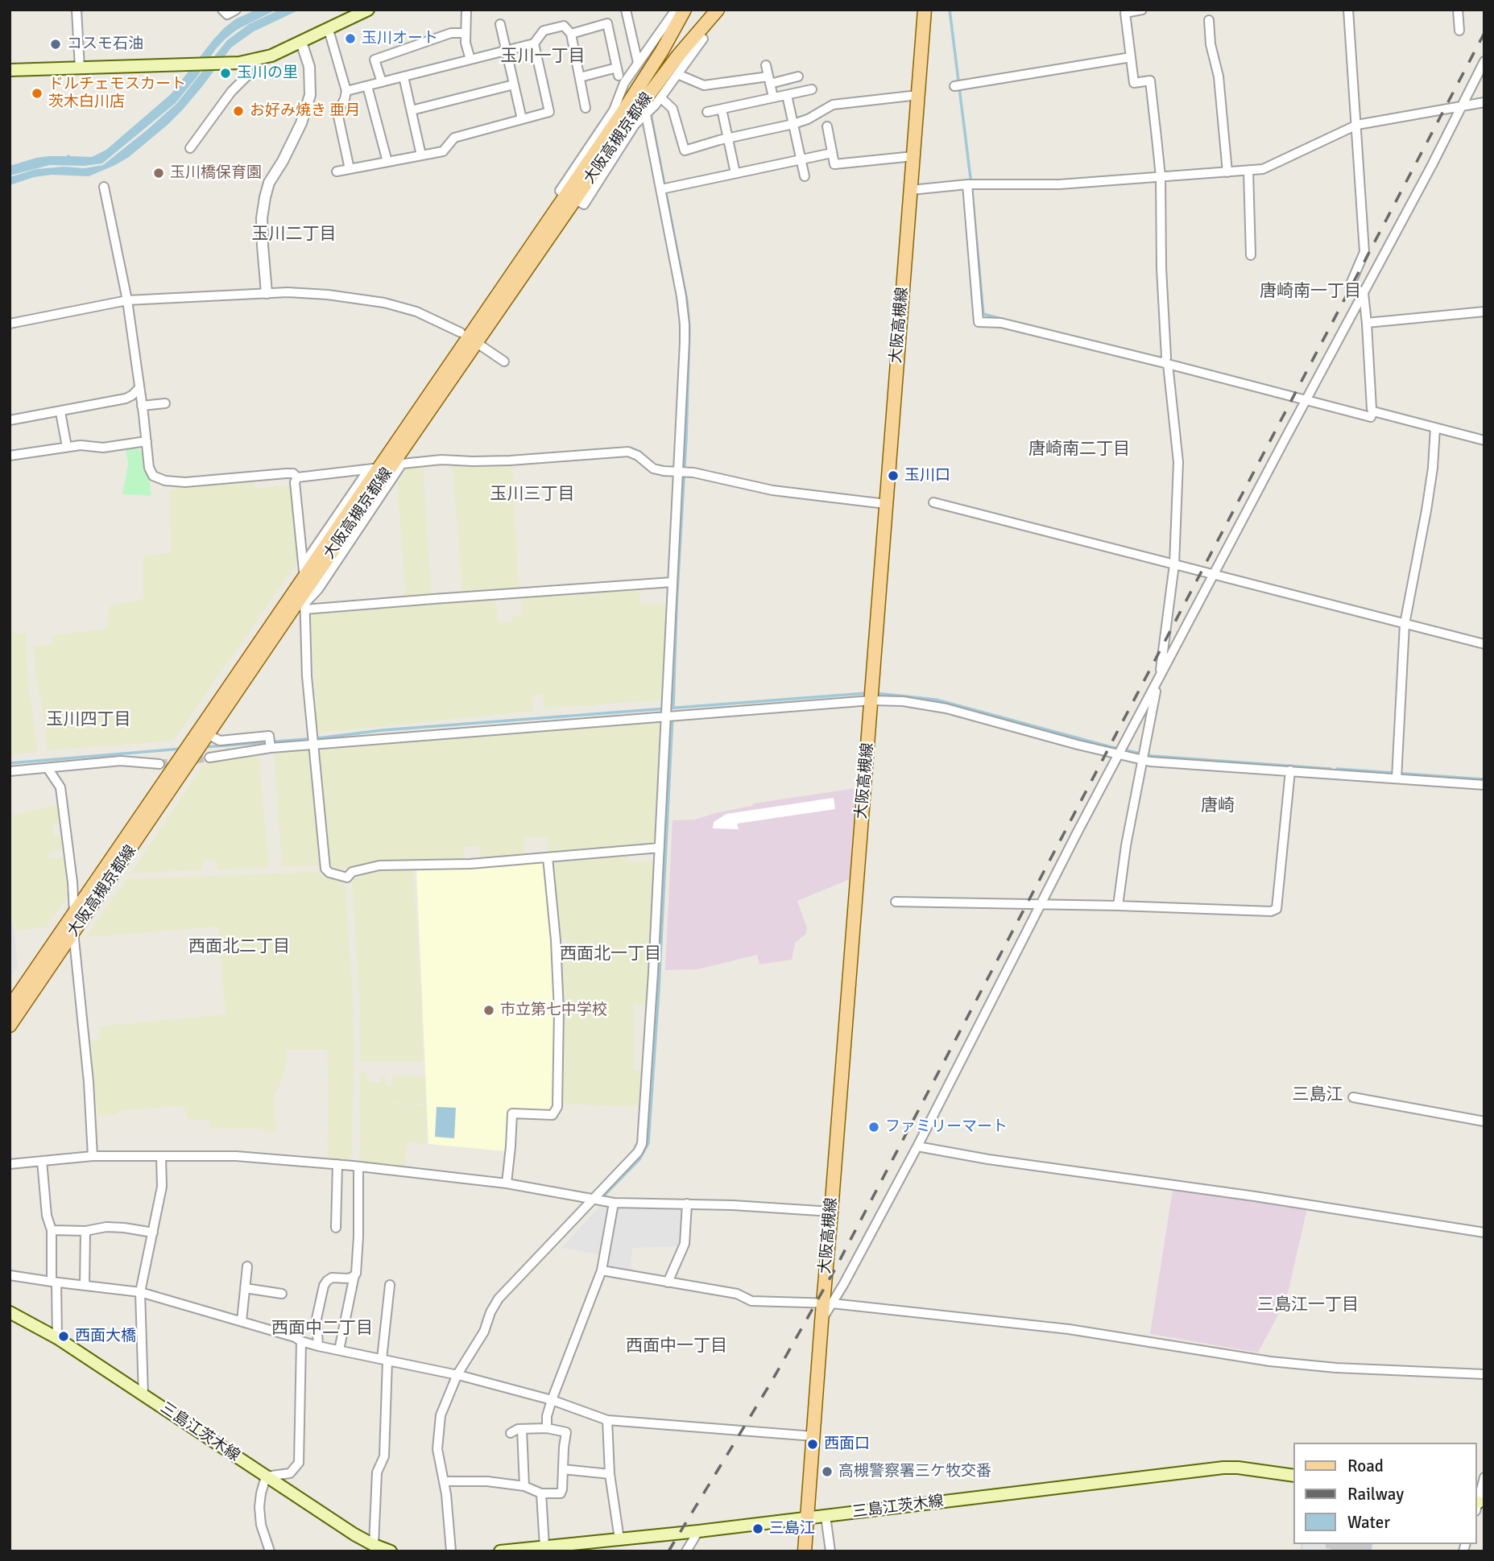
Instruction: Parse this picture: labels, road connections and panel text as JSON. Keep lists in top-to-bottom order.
{
  "streets": {
    "main road": ["大阪高槻京都線", "大阪高槻線", "三島江茨木線"]
  },
  "crossings": [
    ["大阪高槻線", "三島江茨木線"]
  ],
  "districts": [
    "玉川一丁目",
    "玉川二丁目",
    "唐崎南一丁目",
    "唐崎南二丁目",
    "玉川三丁目",
    "玉川四丁目",
    "唐崎",
    "西面北二丁目",
    "西面北一丁目",
    "三島江",
    "三島江一丁目",
    "西面中二丁目",
    "西面中一丁目"
  ],
  "places": [
    "玉川オート",
    "コスモ石油",
    "玉川の里",
    "ドルチェモスカート 茨木白川店",
    "お好み焼き 亜月",
    "玉川橋保育園",
    "玉川口",
    "市立第七中学校",
    "ファミリーマート",
    "西面大橋",
    "西面口",
    "高槻警察署三ケ牧交番",
    "三島江"
  ],
  "legend": ["Road", "Railway", "Water"]
}
